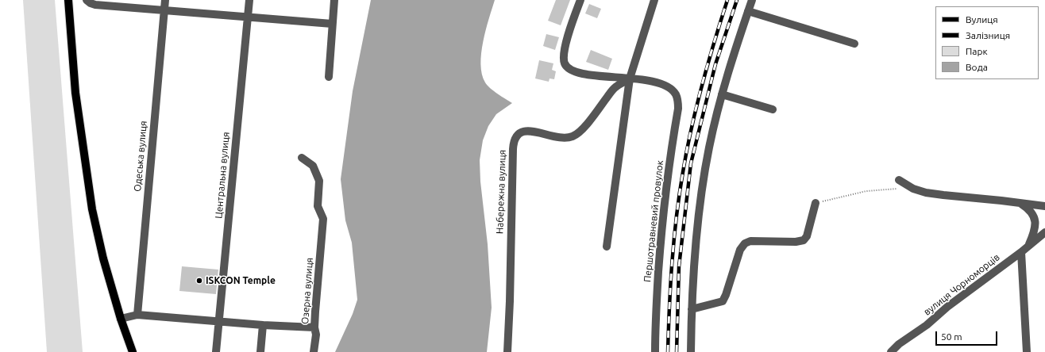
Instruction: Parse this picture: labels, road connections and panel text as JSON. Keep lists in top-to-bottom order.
{
  "streets": {
    "street": [
      "Одеська вулиця",
      "Центральна вулиця",
      "Набережна вулиця",
      "Першотравневий провулок",
      "вулиця Чорноморців",
      "Озерна вулиця"
    ]
  },
  "crossings": [
    ["Набережна вулиця", "Першотравневий провулок"]
  ],
  "places": ["ISKCON Temple"],
  "legend": [
    "Вулиця",
    "Залізниця",
    "Парк",
    "Вода"
  ],
  "scale_bar": "50 m"
}
